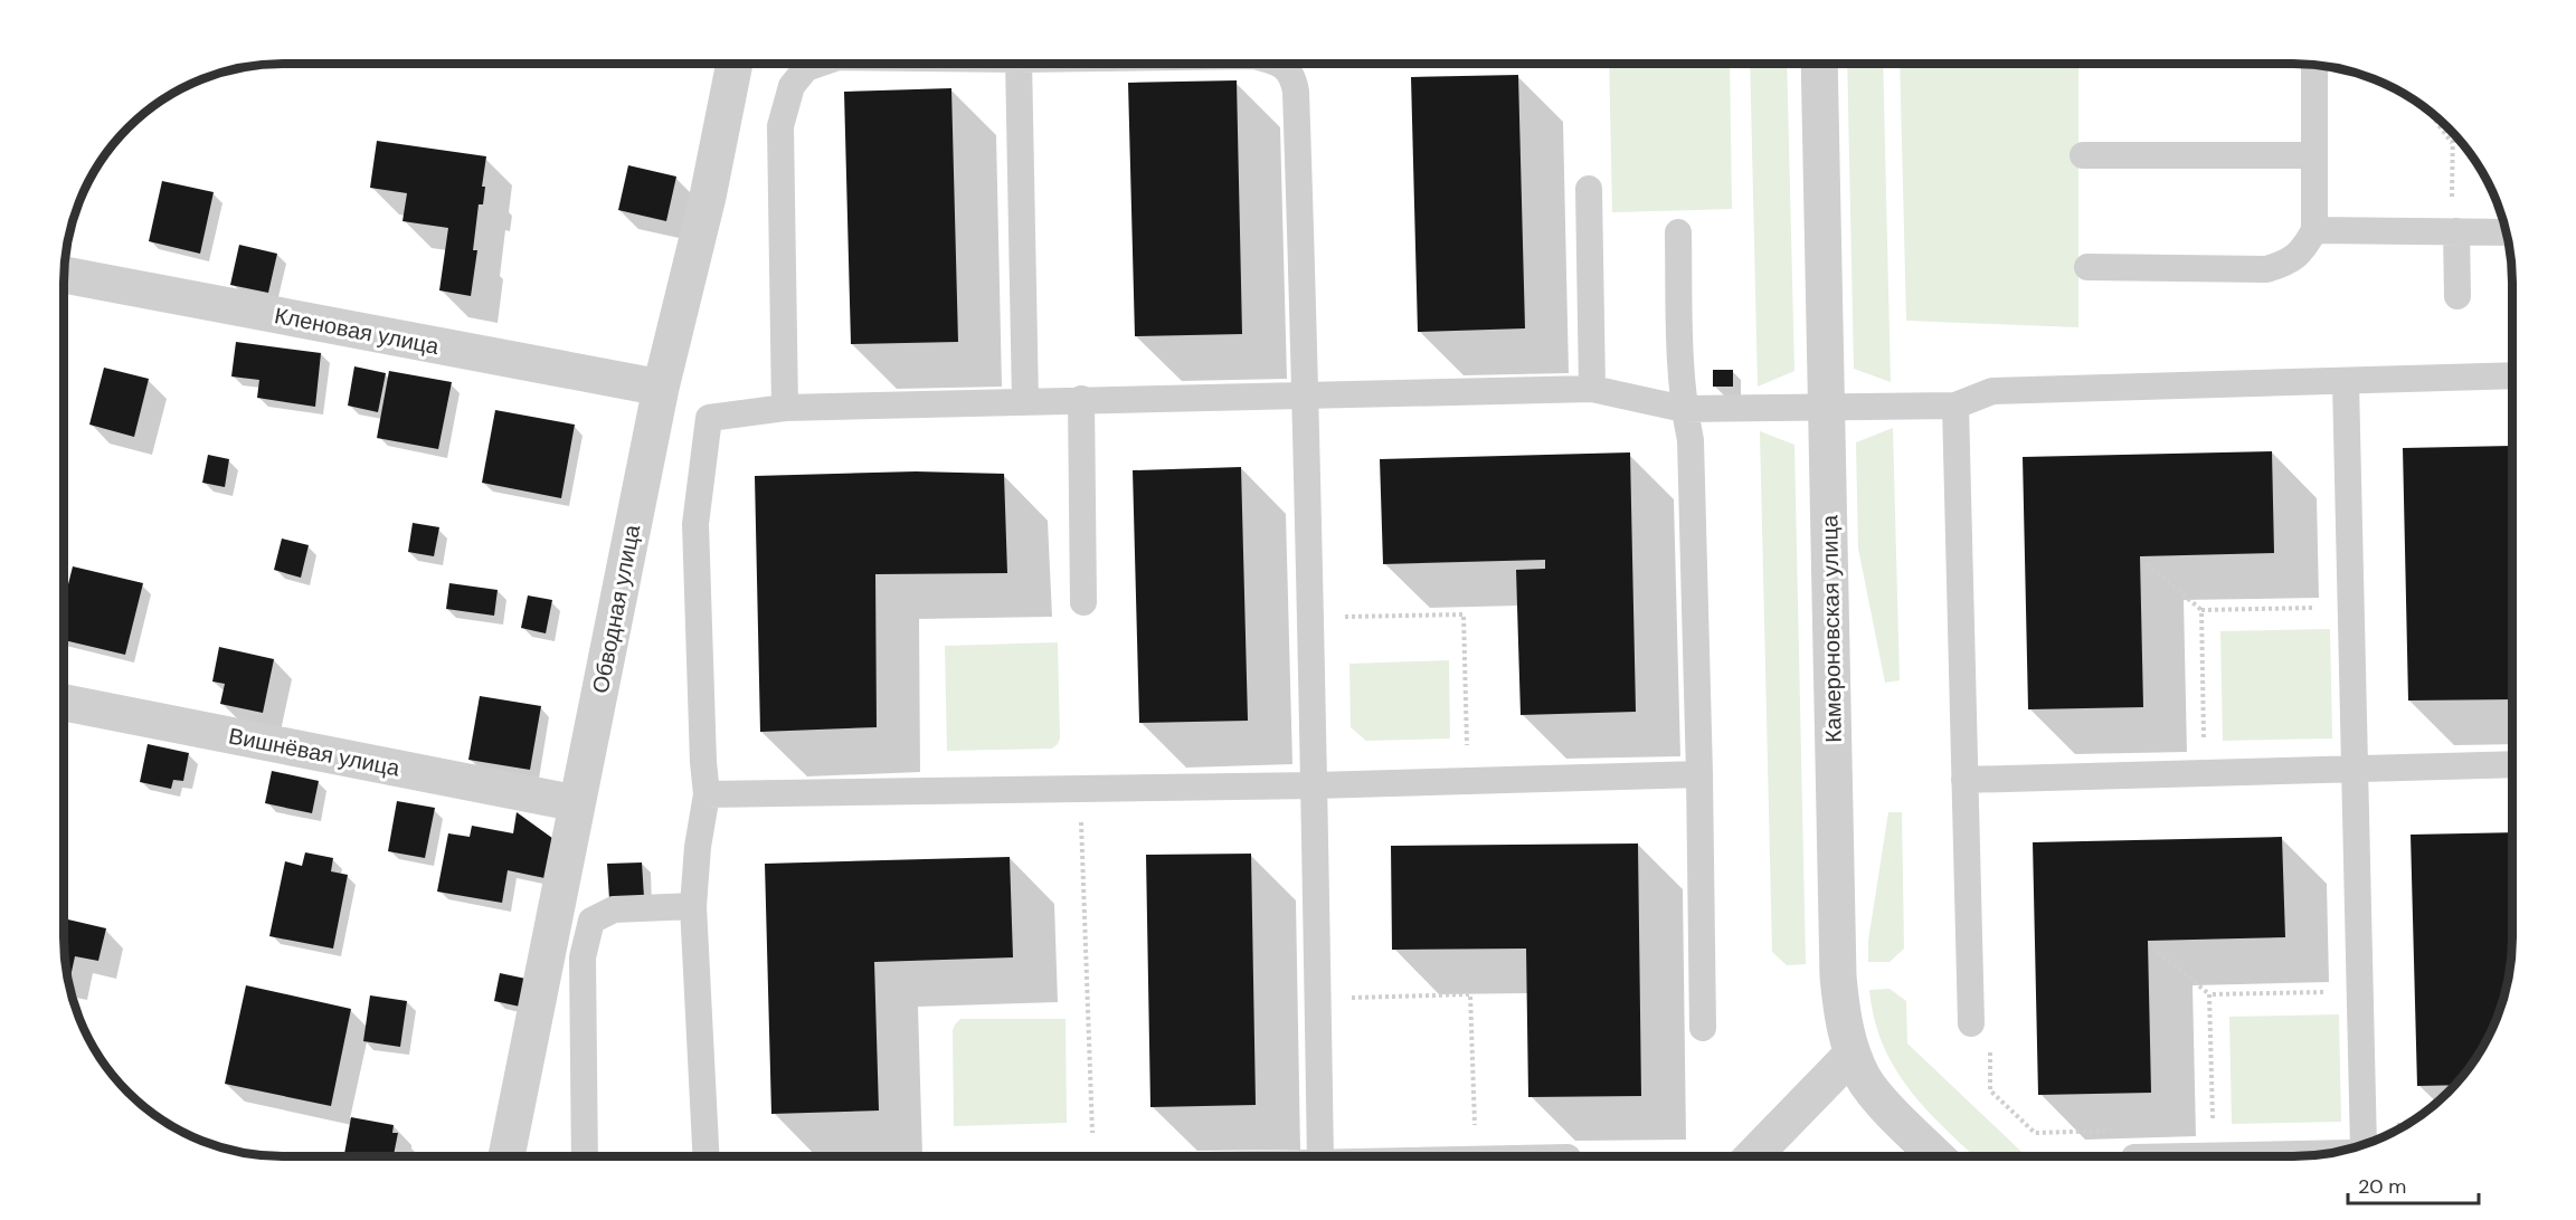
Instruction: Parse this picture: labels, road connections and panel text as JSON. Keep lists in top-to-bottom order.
{
  "streets": {
    "street": [
      "Кленовая улица",
      "Обводная улица",
      "Камероновская улица",
      "Вишнёвая улица"
    ]
  },
  "crossings": [
    ["Кленовая улица", "Обводная улица"],
    ["Обводная улица", "Вишнёвая улица"]
  ],
  "scale_bar": "20 m"
}
